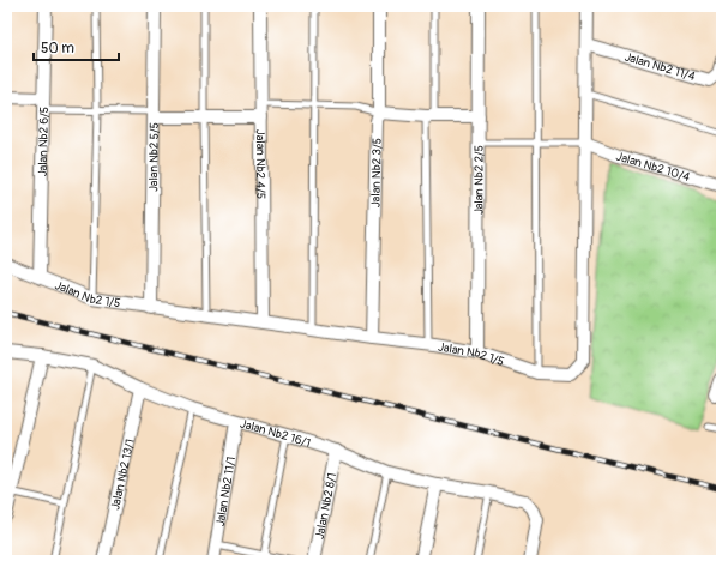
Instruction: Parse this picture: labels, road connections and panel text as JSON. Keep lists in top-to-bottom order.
{
  "streets": {
    "street": [
      "Jalan Nb2 11/4",
      "Jalan Nb2 6/5",
      "Jalan Nb2 5/5",
      "Jalan Nb2 4/5",
      "Jalan Nb2 10/4",
      "Jalan Nb2 3/5",
      "Jalan Nb2 2/5",
      "Jalan Nb2 1/5",
      "Jalan Nb2 16/1",
      "Jalan Nb2 13/1",
      "Jalan Nb2 11/1",
      "Jalan Nb2 8/1"
    ]
  },
  "crossings": [
    ["Jalan Nb2 11/4", "Jalan Nb2 1/5"],
    ["Jalan Nb2 6/5", "Jalan Nb2 1/5"],
    ["Jalan Nb2 5/5", "Jalan Nb2 1/5"],
    ["Jalan Nb2 4/5", "Jalan Nb2 1/5"],
    ["Jalan Nb2 10/4", "Jalan Nb2 1/5"],
    ["Jalan Nb2 3/5", "Jalan Nb2 1/5"],
    ["Jalan Nb2 2/5", "Jalan Nb2 1/5"],
    ["Jalan Nb2 16/1", "Jalan Nb2 13/1"],
    ["Jalan Nb2 16/1", "Jalan Nb2 11/1"],
    ["Jalan Nb2 16/1", "Jalan Nb2 8/1"]
  ],
  "scale_bar": "50 m"
}
